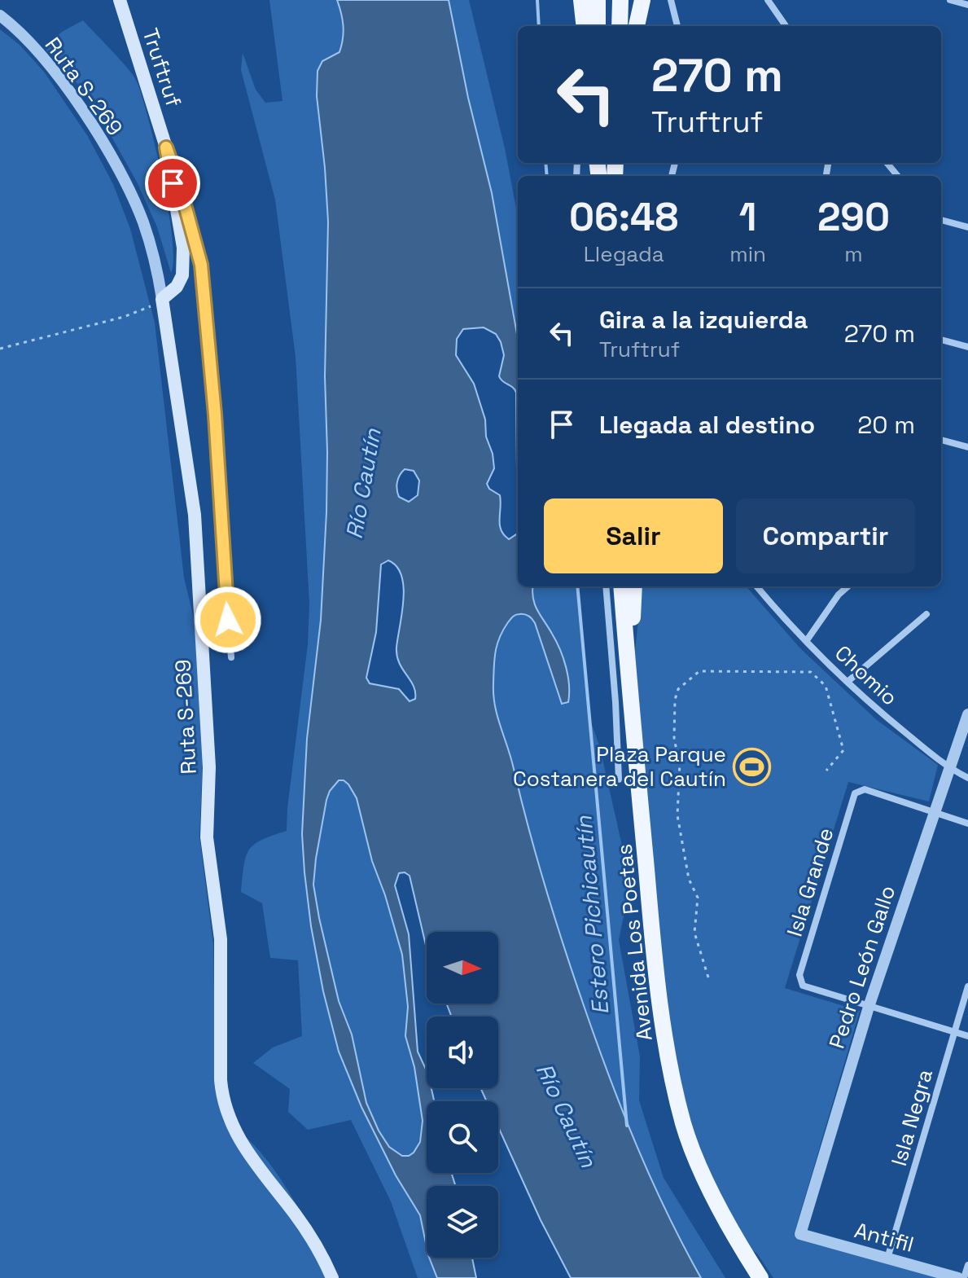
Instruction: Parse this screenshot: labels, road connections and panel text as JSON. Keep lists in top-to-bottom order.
{
  "streets": {
    "main road": ["Truftruf", "Ruta S-269", "Avenida Los Poetas"],
    "street": [
      "Chomio",
      "Isla Grande",
      "Pedro León Gallo",
      "Isla Negra",
      "Antifil"
    ]
  },
  "crossings": [
    ["Truftruf", "Ruta S-269"],
    ["Chomio", "Pedro León Gallo"],
    ["Isla Grande", "Pedro León Gallo"],
    ["Pedro León Gallo", "Antifil"],
    ["Isla Negra", "Antifil"]
  ],
  "water": ["Río Cautín", "Estero Pichicautín"],
  "places": {
    "sports": ["Plaza Parque Costanera del Cautín"]
  },
  "north": "right",
  "page": {
    "turn": ["270 m", "Truftruf"],
    "eta": [
      "06:48",
      "Llegada",
      "1",
      "min",
      "290",
      "m"
    ],
    "list": [
      {
        "name": "Gira a la izquierda",
        "note": "Truftruf",
        "value": "270 m"
      },
      {
        "name": "Llegada al destino",
        "value": "20 m"
      }
    ],
    "buttons": ["Salir", "Compartir"]
  }
}
